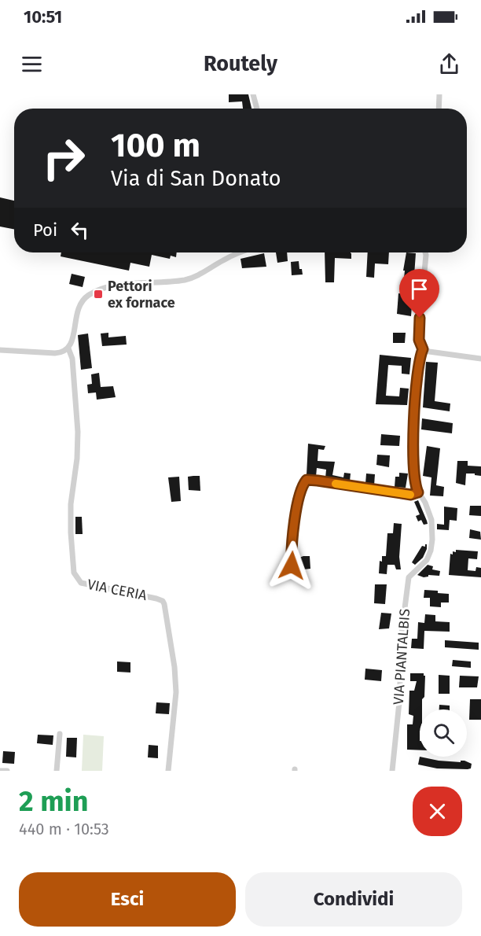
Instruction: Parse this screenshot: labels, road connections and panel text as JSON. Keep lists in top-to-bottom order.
{
  "streets": {
    "street": ["VIA CERIA", "VIA PIANTALBIS"]
  },
  "places": {
    "transit": ["Pettori ex fornace"]
  },
  "page": {
    "status": "10:51",
    "header": "Routely",
    "turn": ["100 m", "Via di San Donato"],
    "then": "Poi",
    "heading": ["2 min", "440 m · 10:53"],
    "buttons": ["Esci", "Condividi"]
  }
}
